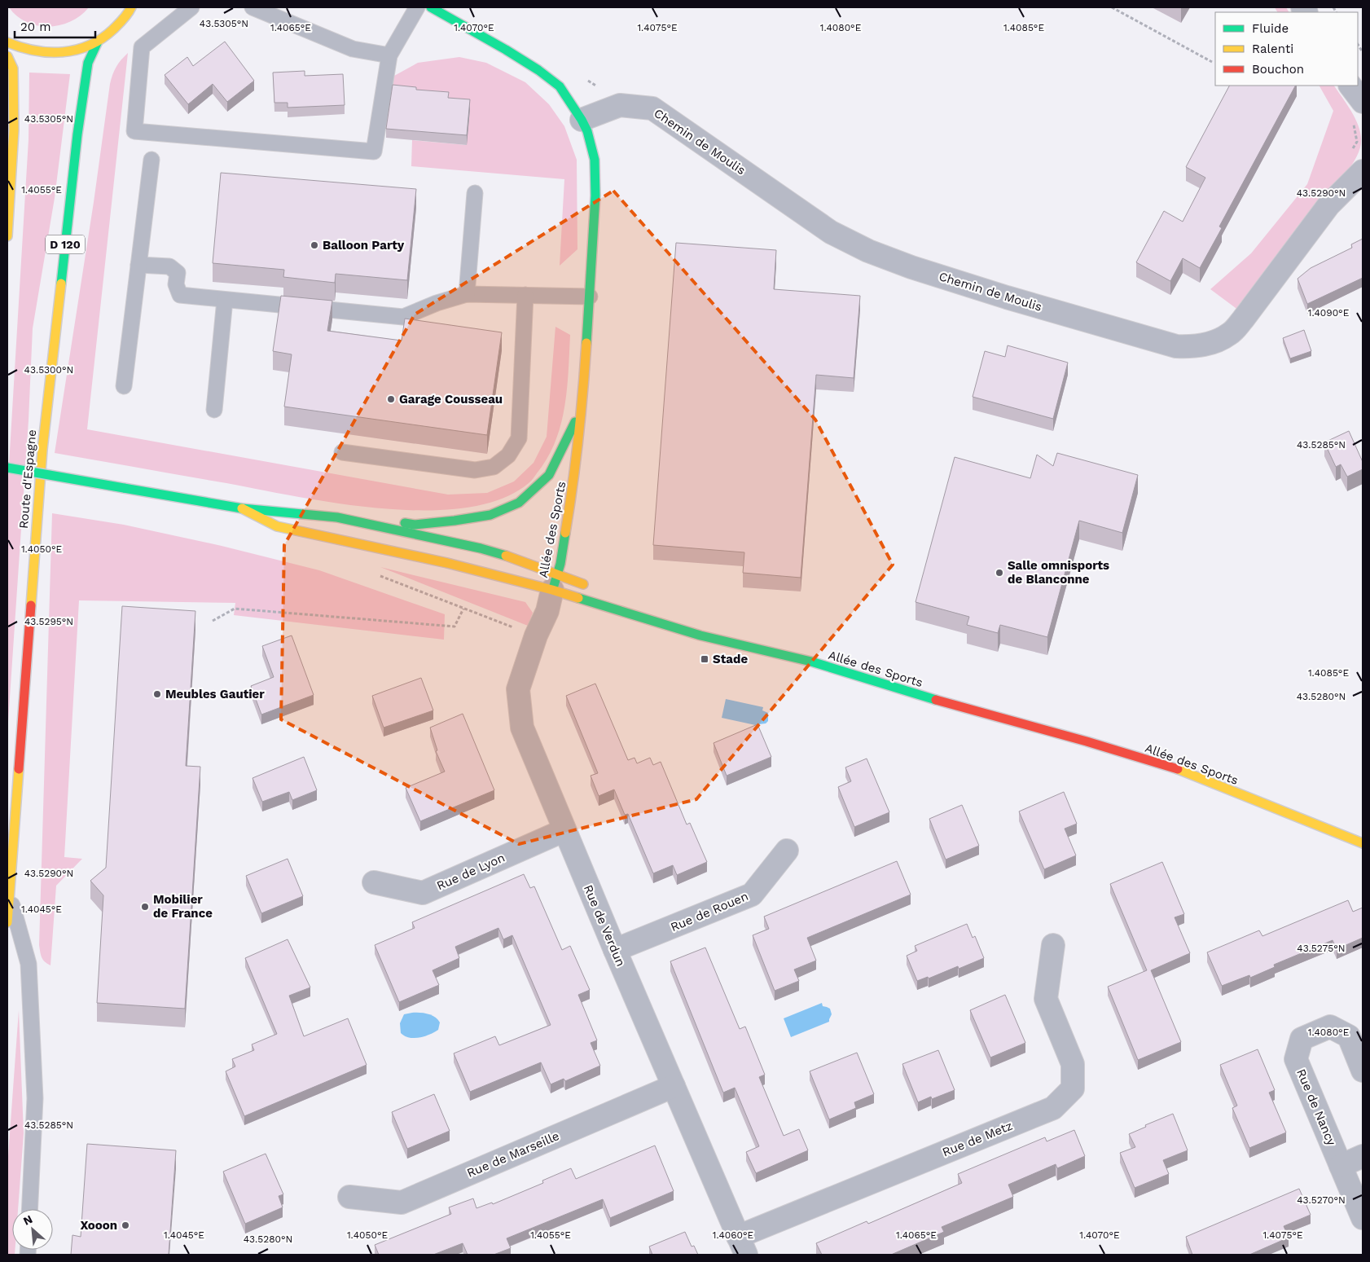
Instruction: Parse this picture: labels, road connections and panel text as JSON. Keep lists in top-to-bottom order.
{
  "streets": {
    "street": [
      "Chemin de Moulis",
      "D 120",
      "Route d'Espagne",
      "Allée des Sports",
      "Rue de Lyon",
      "Rue de Rouen",
      "Rue de Verdun",
      "Rue de Nancy",
      "Rue de Metz",
      "Rue de Marseille"
    ]
  },
  "crossings": [
    ["Chemin de Moulis", "Allée des Sports"],
    ["D 120", "Route d'Espagne"],
    ["Allée des Sports", "Rue de Verdun"],
    ["Rue de Lyon", "Rue de Verdun"],
    ["Rue de Rouen", "Rue de Verdun"],
    ["Rue de Verdun", "Rue de Metz"],
    ["Rue de Verdun", "Rue de Marseille"]
  ],
  "places": {
    "other": [
      "Balloon Party",
      "Garage Cousseau",
      "Salle omnisports de Blanconne",
      "Meubles Gautier",
      "Mobilier de France",
      "Xooon"
    ],
    "transit": ["Stade"]
  },
  "legend": ["Fluide", "Ralenti", "Bouchon"],
  "scale_bar": "20 m",
  "north": "top left",
  "coordinates": [
    "43.5305°N",
    "1.4065°E",
    "1.4070°E",
    "1.4075°E",
    "1.4080°E",
    "1.4085°E",
    "1.4055°E",
    "43.5290°N",
    "1.4090°E",
    "43.5300°N",
    "43.5285°N",
    "1.4050°E",
    "43.5295°N",
    "43.5280°N",
    "1.4045°E",
    "43.5275°N",
    "43.5270°N",
    "1.4060°E"
  ]
}
